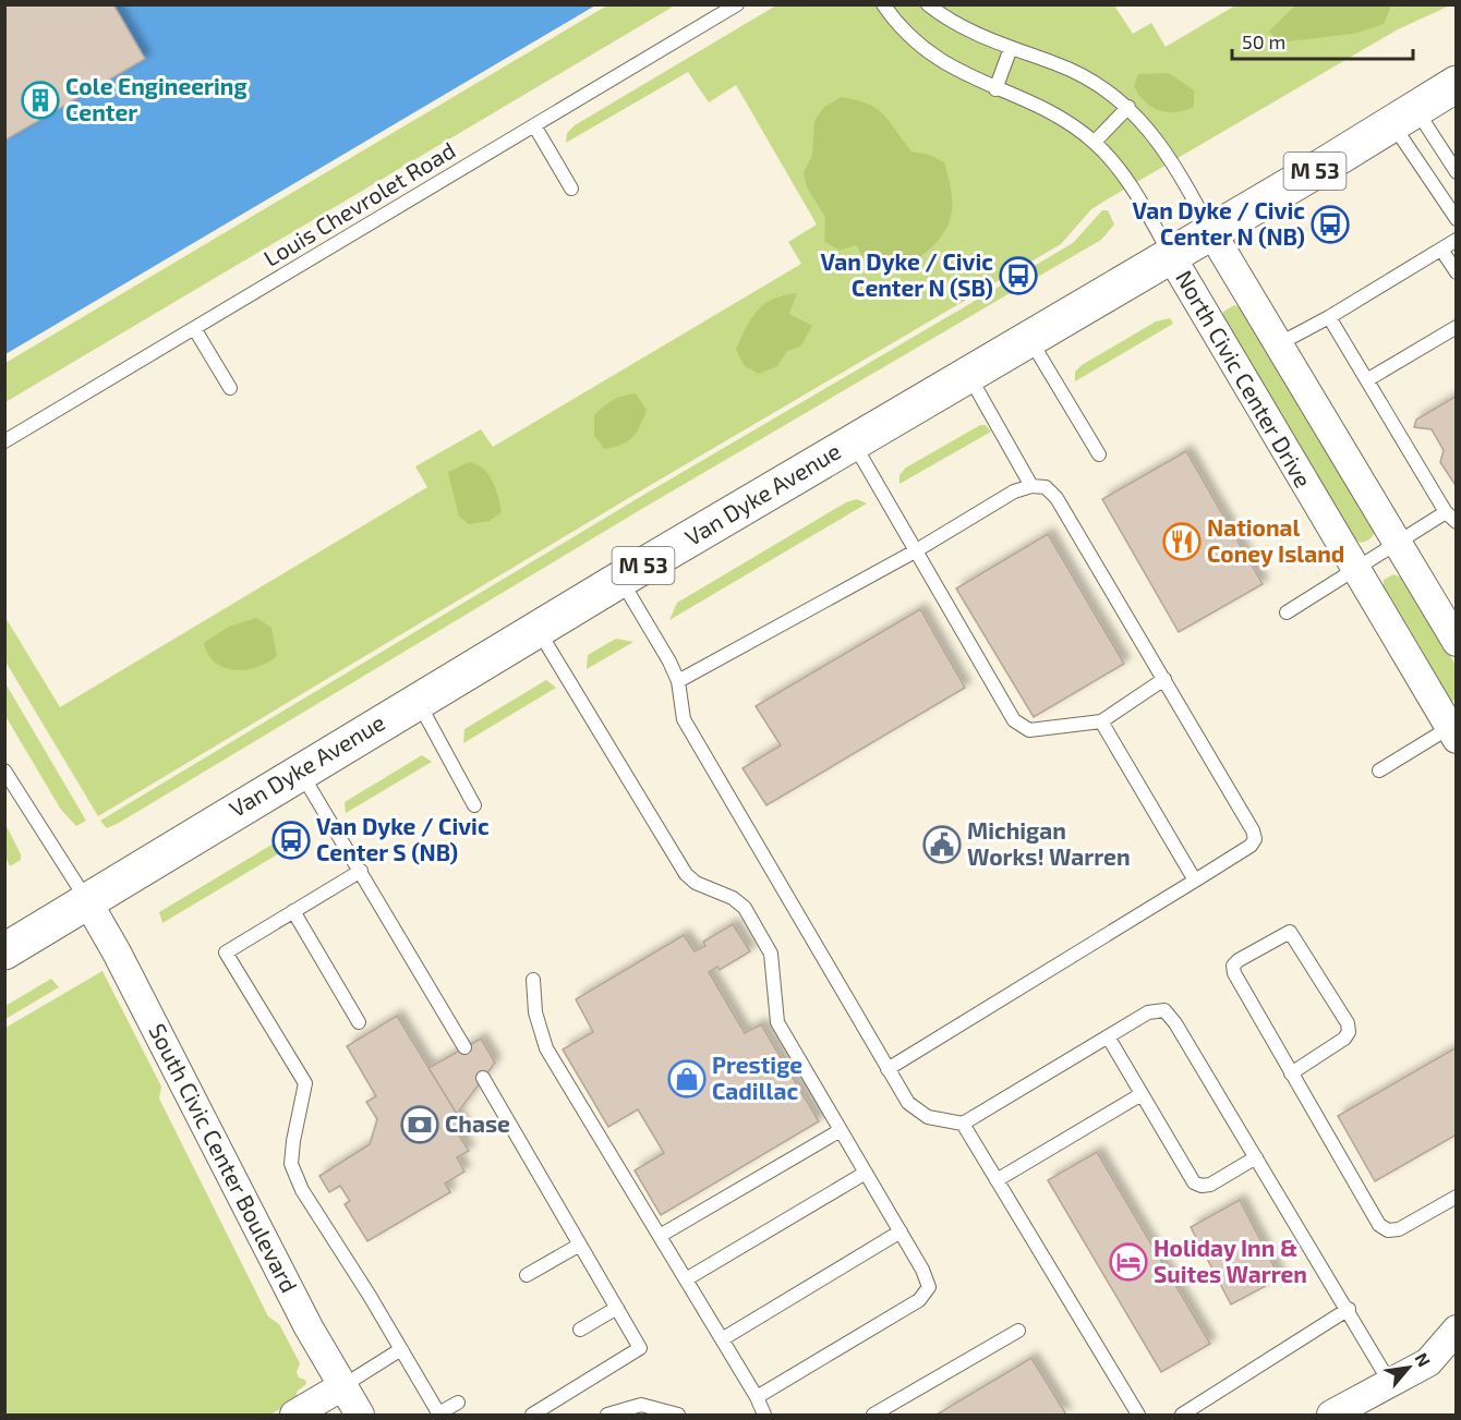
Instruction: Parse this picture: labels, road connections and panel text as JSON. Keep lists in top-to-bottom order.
{
  "streets": {
    "main road": ["M 53", "Van Dyke Avenue"],
    "street": ["North Civic Center Drive", "South Civic Center Boulevard"],
    "lane": ["Louis Chevrolet Road"]
  },
  "crossings": [
    ["North Civic Center Drive", "Van Dyke Avenue"],
    ["Van Dyke Avenue", "South Civic Center Boulevard"]
  ],
  "places": {
    "building": ["Cole Engineering Center"],
    "bus stop": ["Van Dyke / Civic Center N (NB)", "Van Dyke / Civic Center N (SB)", "Van Dyke / Civic Center S (NB)"],
    "restaurant": ["National Coney Island"],
    "public building": ["Michigan Works! Warren"],
    "shop": ["Prestige Cadillac"],
    "bank": ["Chase"],
    "hotel": ["Holiday Inn & Suites Warren"]
  },
  "scale_bar": "50 m",
  "north": "top right"
}
